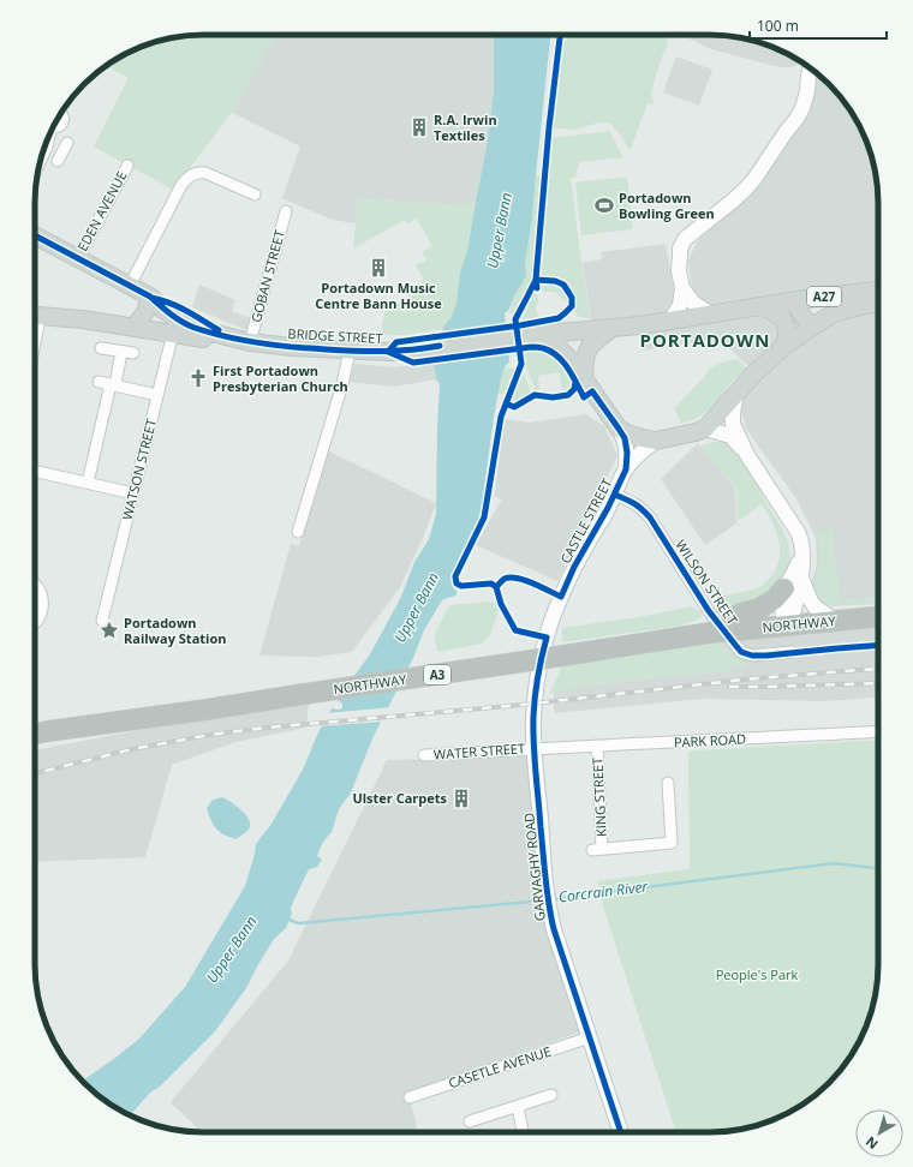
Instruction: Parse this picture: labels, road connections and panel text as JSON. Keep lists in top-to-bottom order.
{
  "streets": {
    "highway": ["NORTHWAY", "A3"],
    "main road": ["A27", "BRIDGE STREET", "CASTLE STREET"],
    "street": [
      "EDEN AVENUE",
      "GOBAN STREET",
      "WATSON STREET",
      "WILSON STREET",
      "PARK ROAD",
      "WATER STREET",
      "KING STREET",
      "GARVAGHY ROAD",
      "CASETLE AVENUE"
    ]
  },
  "crossings": [
    ["GOBAN STREET", "BRIDGE STREET"],
    ["A27", "BRIDGE STREET"],
    ["A27", "CASTLE STREET"],
    ["BRIDGE STREET", "WATSON STREET"],
    ["CASTLE STREET", "WILSON STREET"],
    ["CASTLE STREET", "GARVAGHY ROAD"],
    ["PARK ROAD", "WATER STREET"],
    ["PARK ROAD", "KING STREET"],
    ["PARK ROAD", "GARVAGHY ROAD"],
    ["WATER STREET", "GARVAGHY ROAD"],
    ["GARVAGHY ROAD", "CASETLE AVENUE"]
  ],
  "districts": ["PORTADOWN"],
  "water": ["Upper Bann", "Corcrain River"],
  "parks": ["People's Park"],
  "places": {
    "building": ["R.A. Irwin Textiles", "Portadown Music Centre Bann House", "Ulster Carpets"],
    "sports": ["Portadown Bowling Green"],
    "church": ["First Portadown Presbyterian Church"],
    "place": ["Portadown Railway Station"]
  },
  "scale_bar": "100 m",
  "north": "bottom left"
}
